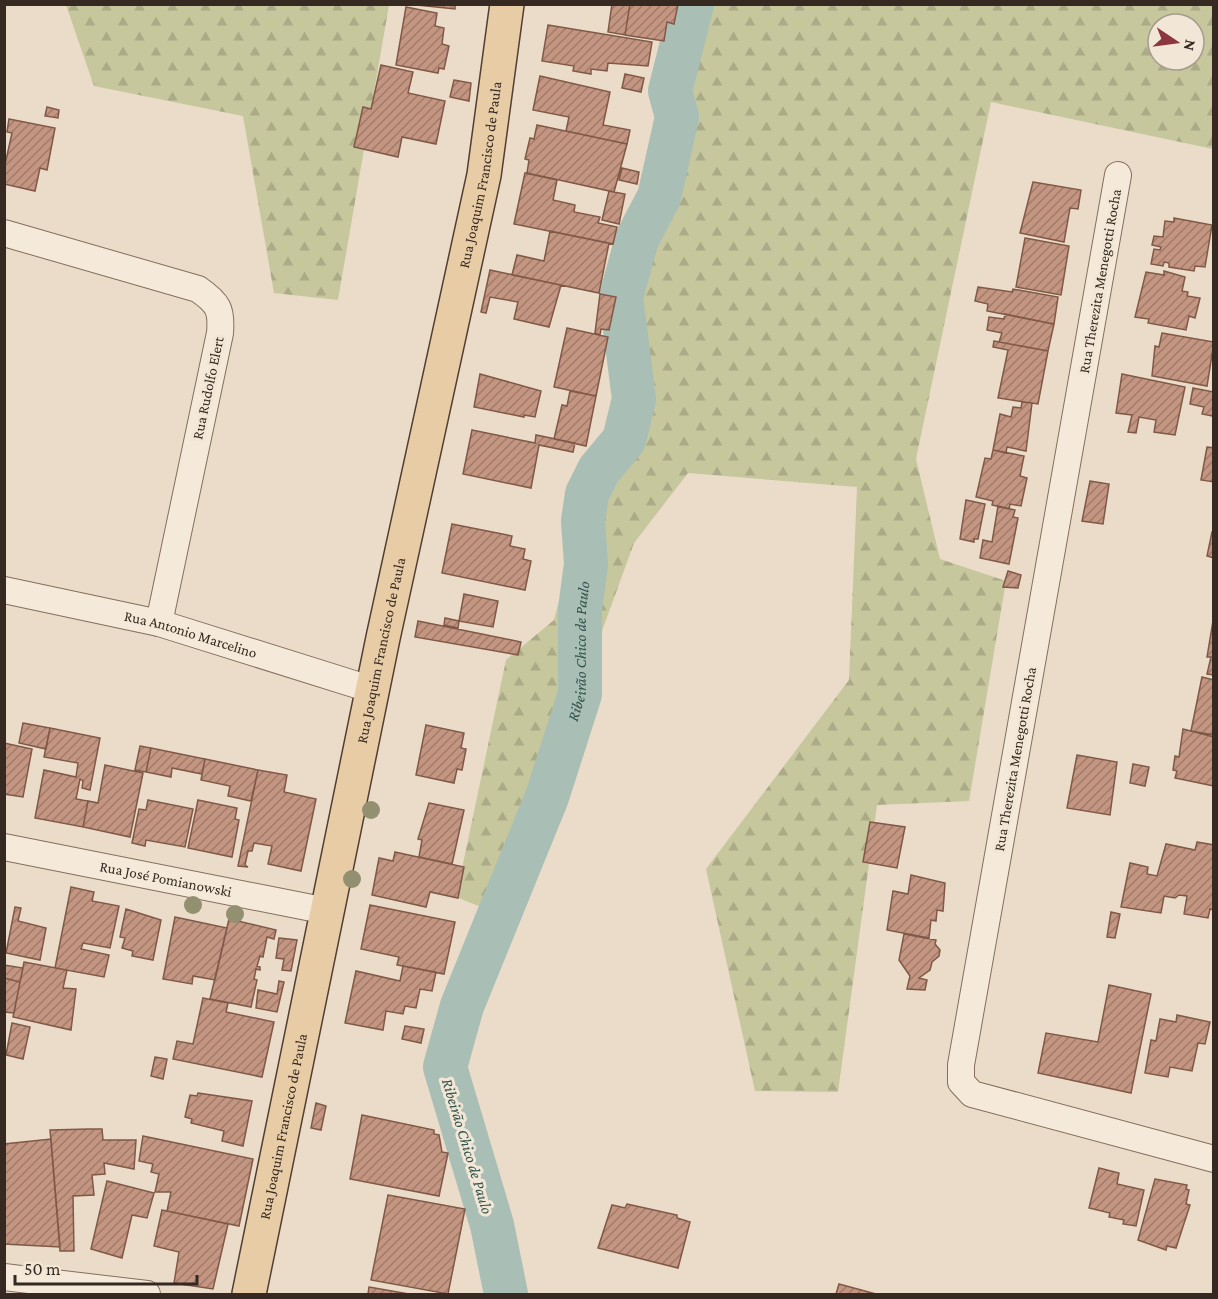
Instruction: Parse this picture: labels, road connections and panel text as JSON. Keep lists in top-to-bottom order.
{
  "streets": {
    "main road": ["Rua Joaquim Francisco de Paula"],
    "street": [
      "Rua Therezita Menegotti Rocha",
      "Rua Rudolfo Elert",
      "Rua Antonio Marcelino",
      "Rua José Pomianowski"
    ]
  },
  "crossings": [
    ["Rua Joaquim Francisco de Paula", "Rua Antonio Marcelino"],
    ["Rua Joaquim Francisco de Paula", "Rua José Pomianowski"],
    ["Rua Rudolfo Elert", "Rua Antonio Marcelino"]
  ],
  "water": ["Ribeirão Chico de Paulo"],
  "scale_bar": "50 m",
  "north": "right"
}
